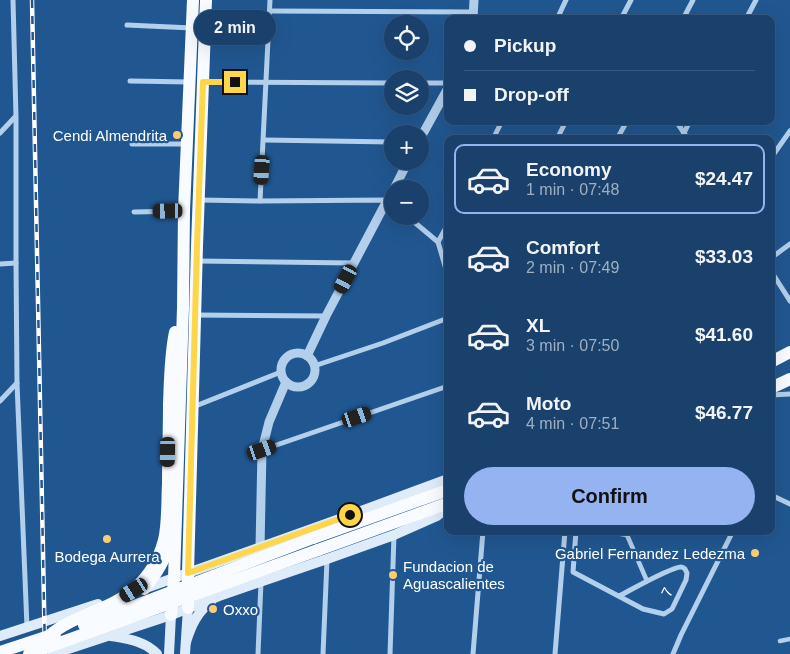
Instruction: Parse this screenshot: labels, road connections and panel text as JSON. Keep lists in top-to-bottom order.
{
  "streets": {
    "street": ["7"]
  },
  "places": [
    "Cendi Almendrita",
    "Bodega Aurrera",
    "Gabriel Fernandez Ledezma",
    "Fundacion de Aguascalientes",
    "Oxxo"
  ],
  "page": {
    "bubble": "2 min",
    "map_buttons": ["+", "−"],
    "banner": ["Pickup", "Drop-off"],
    "list": [
      {
        "name": "Economy",
        "note": "1 min · 07:48",
        "value": "$24.47"
      },
      {
        "name": "Comfort",
        "note": "2 min · 07:49",
        "value": "$33.03"
      },
      {
        "name": "XL",
        "note": "3 min · 07:50",
        "value": "$41.60"
      },
      {
        "name": "Moto",
        "note": "4 min · 07:51",
        "value": "$46.77"
      }
    ],
    "buttons": "Confirm"
  }
}
